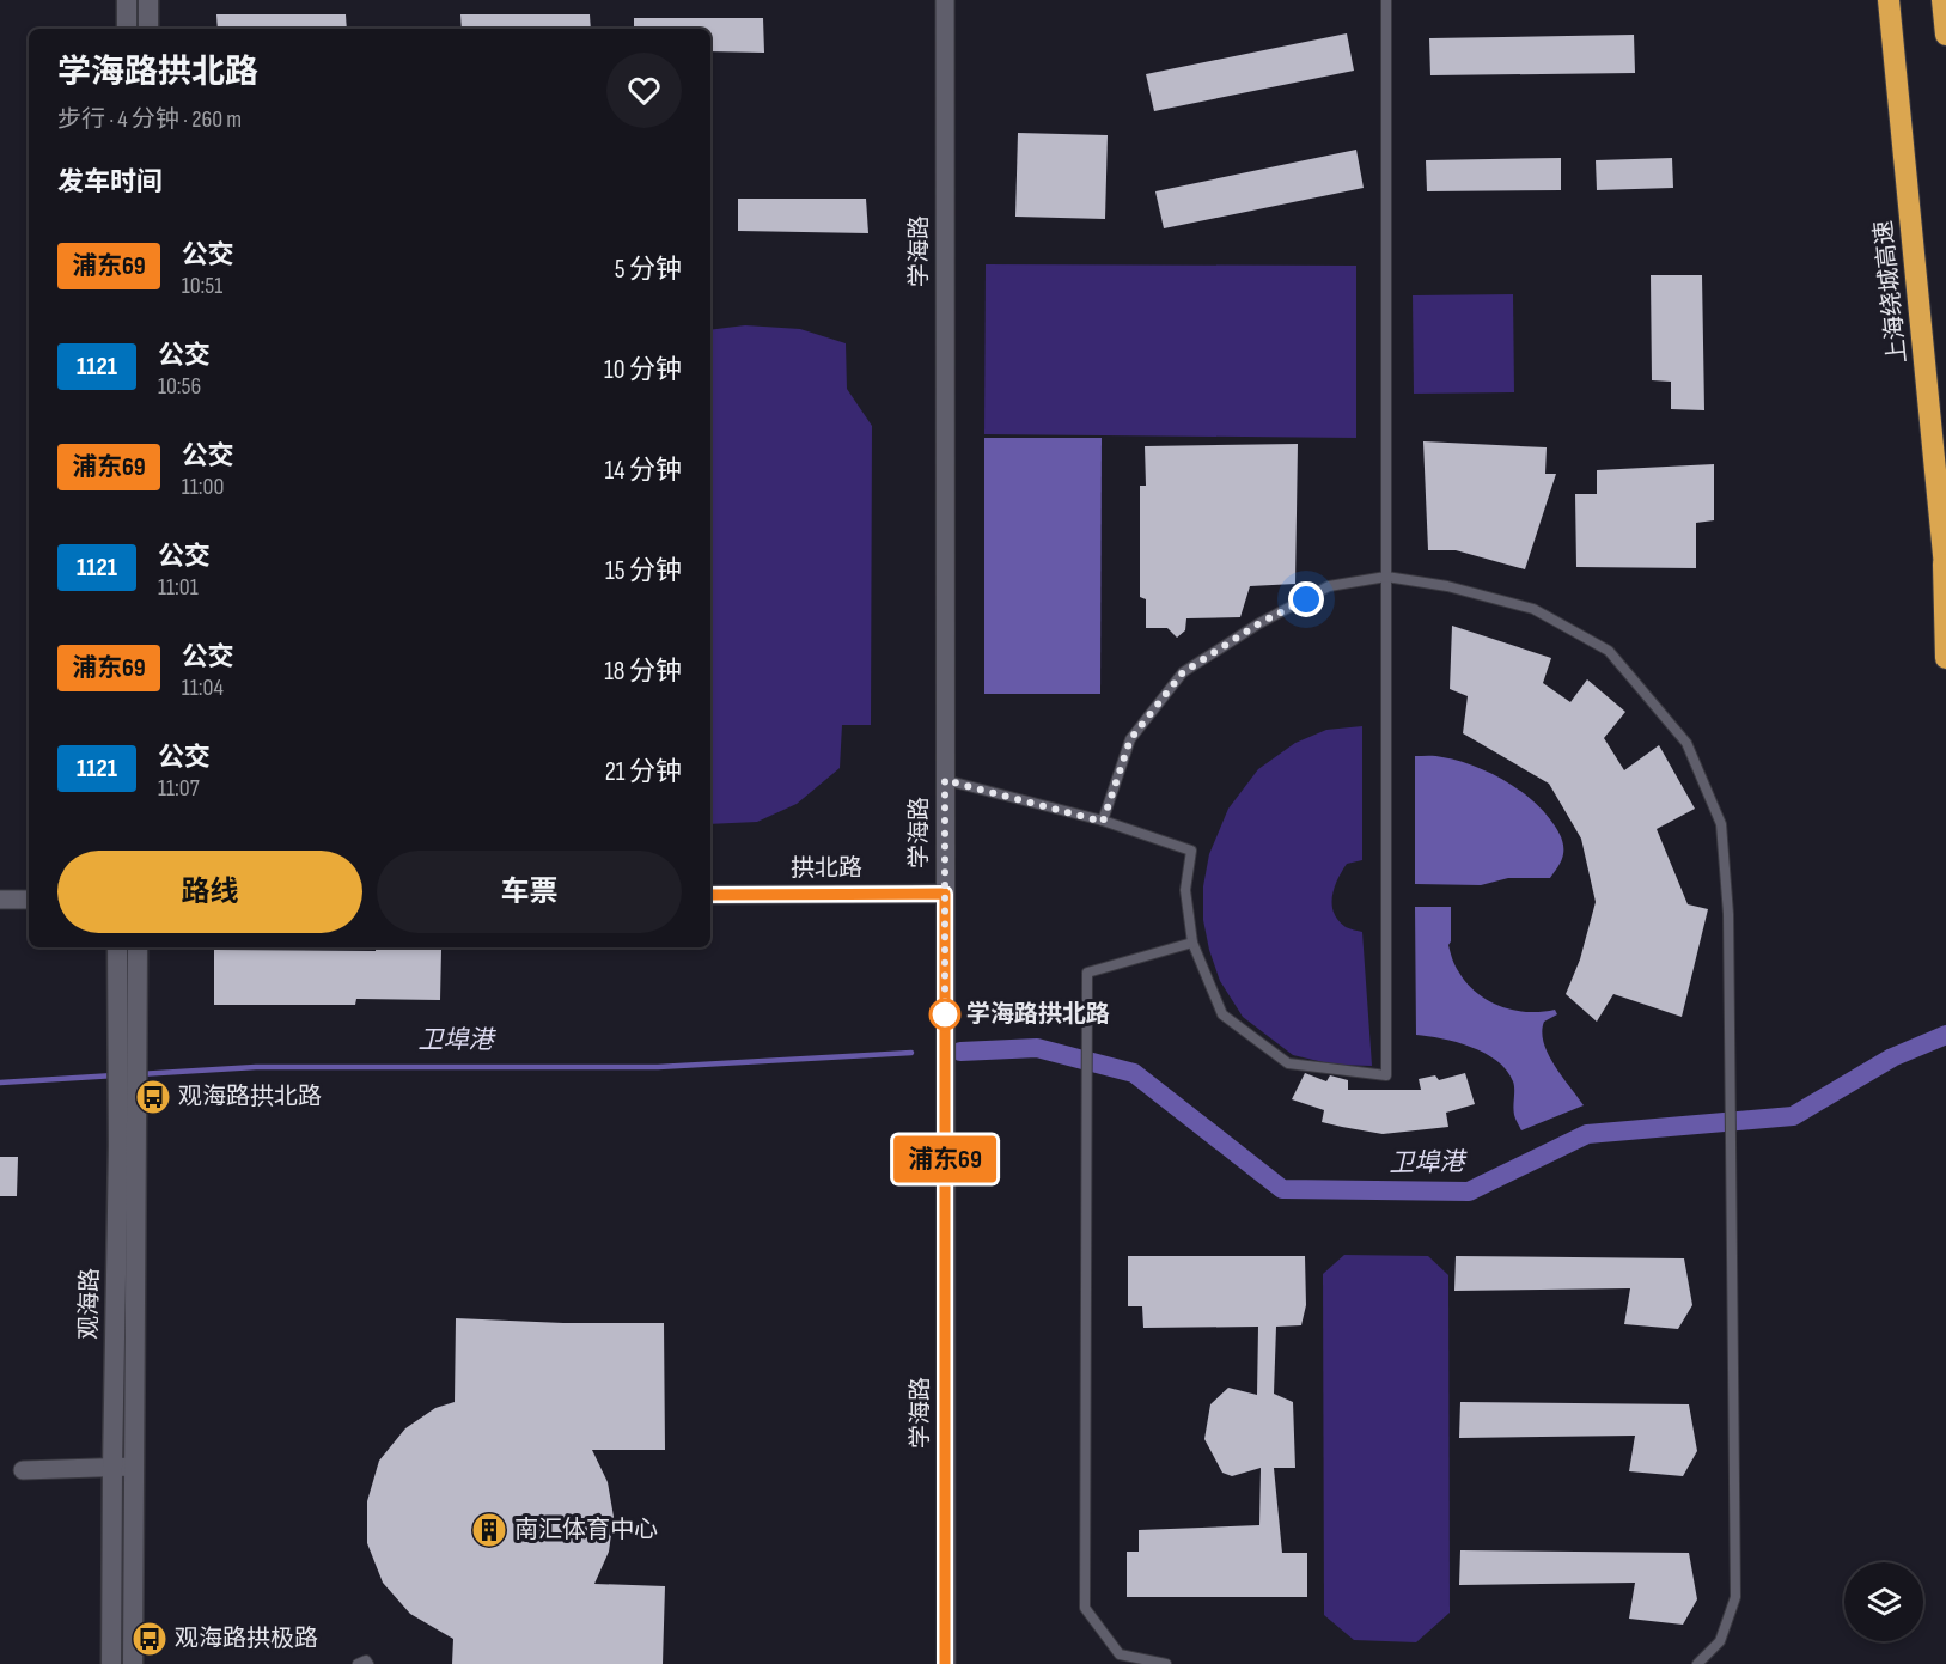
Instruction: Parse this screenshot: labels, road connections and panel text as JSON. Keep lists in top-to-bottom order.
{
  "streets": {
    "highway": ["上海绕城高速"],
    "main road": ["观海路"],
    "street": ["学海路", "拱北路"]
  },
  "crossings": [
    ["学海路", "拱北路"]
  ],
  "water": ["卫埠港"],
  "places": {
    "other": ["学海路拱北路"],
    "bus stop": ["观海路拱北路", "观海路拱极路"],
    "building": ["南汇体育中心"]
  },
  "lines": ["bus line 浦东69"],
  "page": {
    "on_map": "浦东69",
    "heading": [
      ["学海路拱北路", "步行 · 4 分钟 · 260 m"],
      "发车时间"
    ],
    "list": [
      {
        "mark": "浦东69",
        "name": "公交",
        "note": "10:51",
        "value": "5 分钟"
      },
      {
        "mark": "1121",
        "name": "公交",
        "note": "10:56",
        "value": "10 分钟"
      },
      {
        "mark": "浦东69",
        "name": "公交",
        "note": "11:00",
        "value": "14 分钟"
      },
      {
        "mark": "1121",
        "name": "公交",
        "note": "11:01",
        "value": "15 分钟"
      },
      {
        "mark": "浦东69",
        "name": "公交",
        "note": "11:04",
        "value": "18 分钟"
      },
      {
        "mark": "1121",
        "name": "公交",
        "note": "11:07",
        "value": "21 分钟"
      }
    ],
    "buttons": ["路线", "车票"]
  }
}
